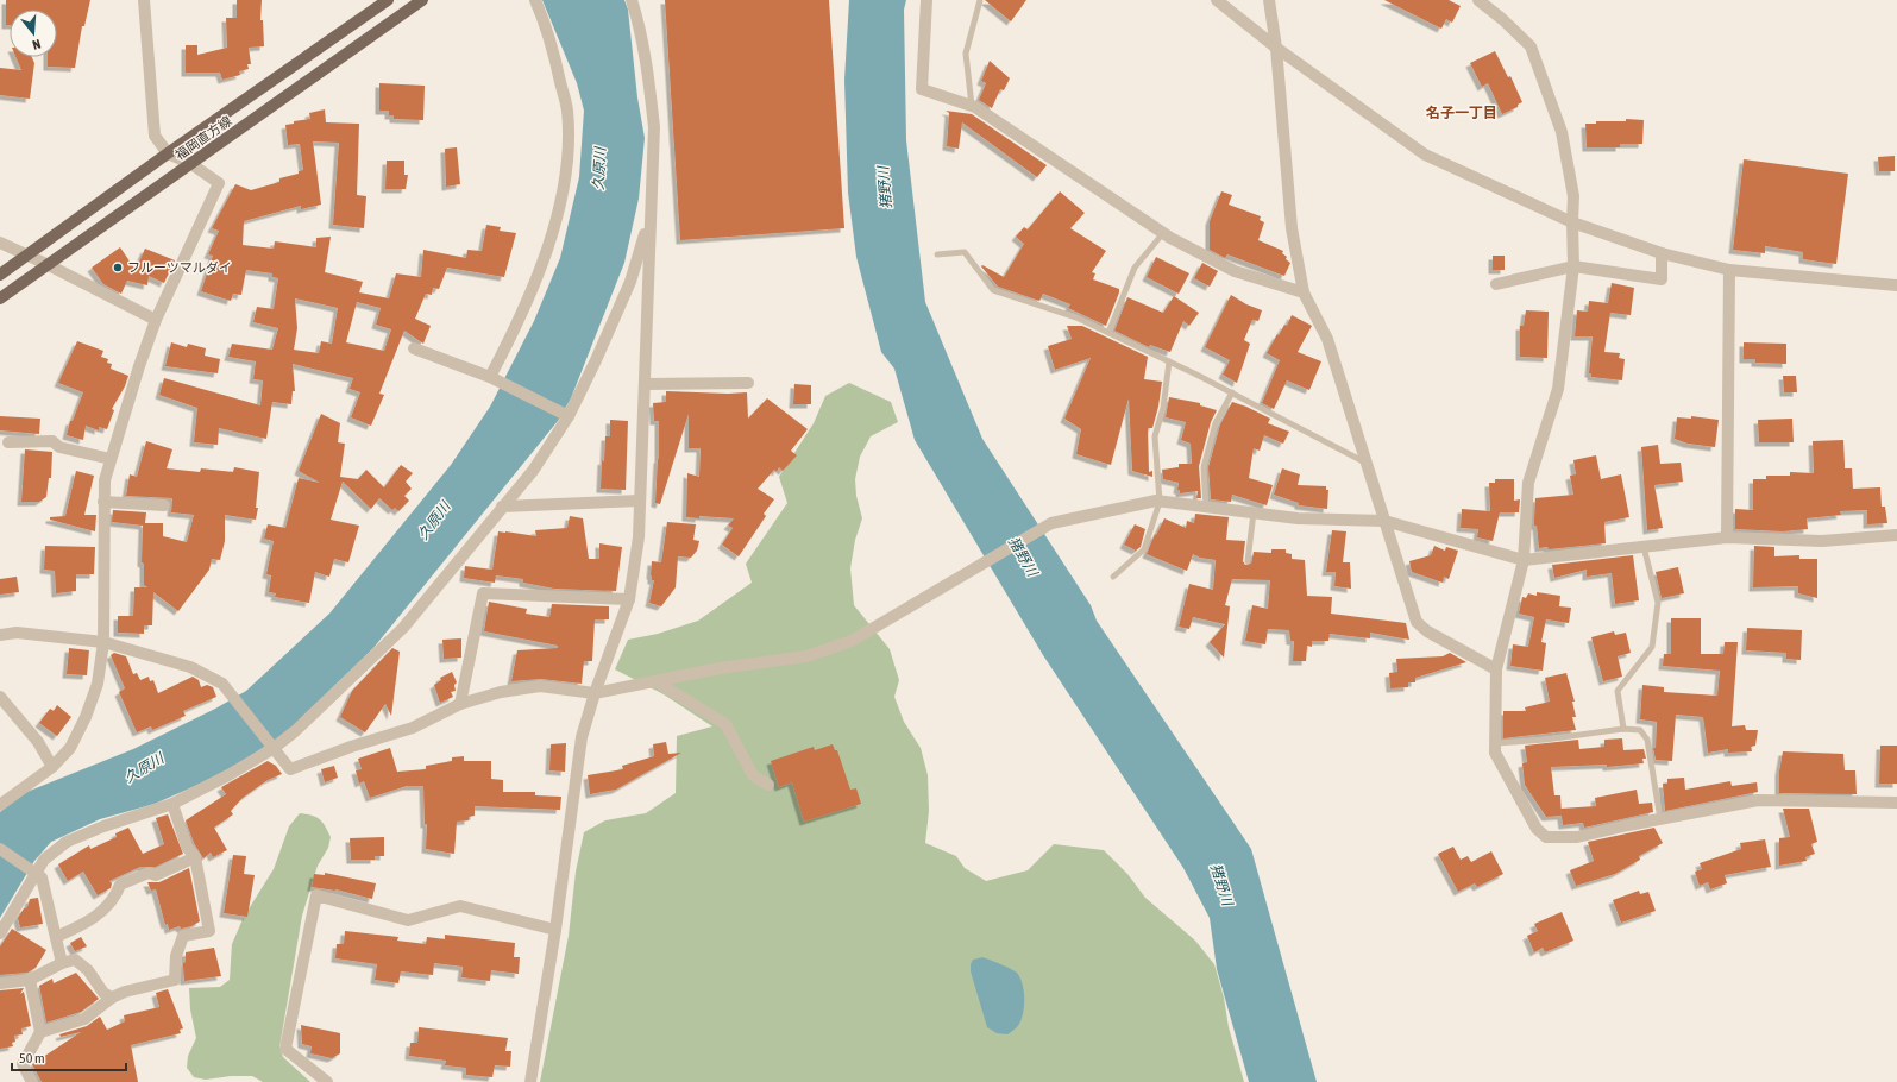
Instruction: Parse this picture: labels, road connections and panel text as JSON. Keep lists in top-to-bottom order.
{
  "streets": {
    "main road": ["福岡直方線"]
  },
  "districts": ["名子一丁目"],
  "water": ["久原川", "猪野川"],
  "places": ["フルーツマルダイ"],
  "scale_bar": "50 m",
  "north": "bottom"
}
